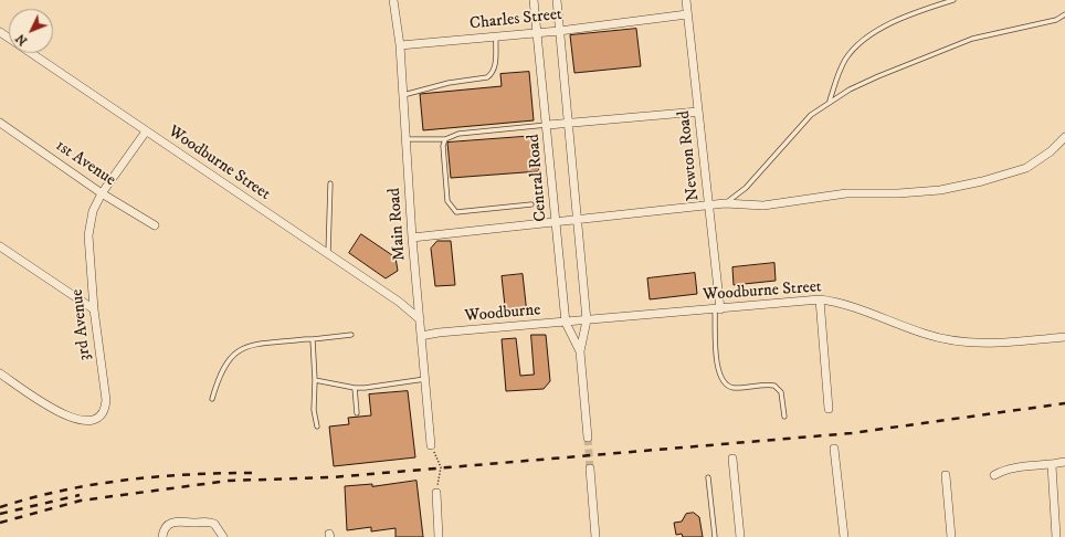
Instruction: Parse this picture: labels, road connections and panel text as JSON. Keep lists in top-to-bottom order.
{
  "streets": {
    "street": [
      "Charles Street",
      "Newton Road",
      "1st Avenue",
      "Woodburne Street",
      "Central Road",
      "Main Road",
      "Woodburne",
      "3rd Avenue"
    ]
  },
  "crossings": [
    ["Charles Street", "Newton Road"],
    ["Charles Street", "Central Road"],
    ["Charles Street", "Main Road"],
    ["Newton Road", "Woodburne Street"],
    ["1st Avenue", "3rd Avenue"],
    ["Woodburne Street", "Central Road"],
    ["Woodburne Street", "Main Road"],
    ["Woodburne Street", "Woodburne"],
    ["Woodburne Street", "3rd Avenue"],
    ["Central Road", "Woodburne"],
    ["Main Road", "Woodburne"]
  ],
  "north": "bottom left"
}
